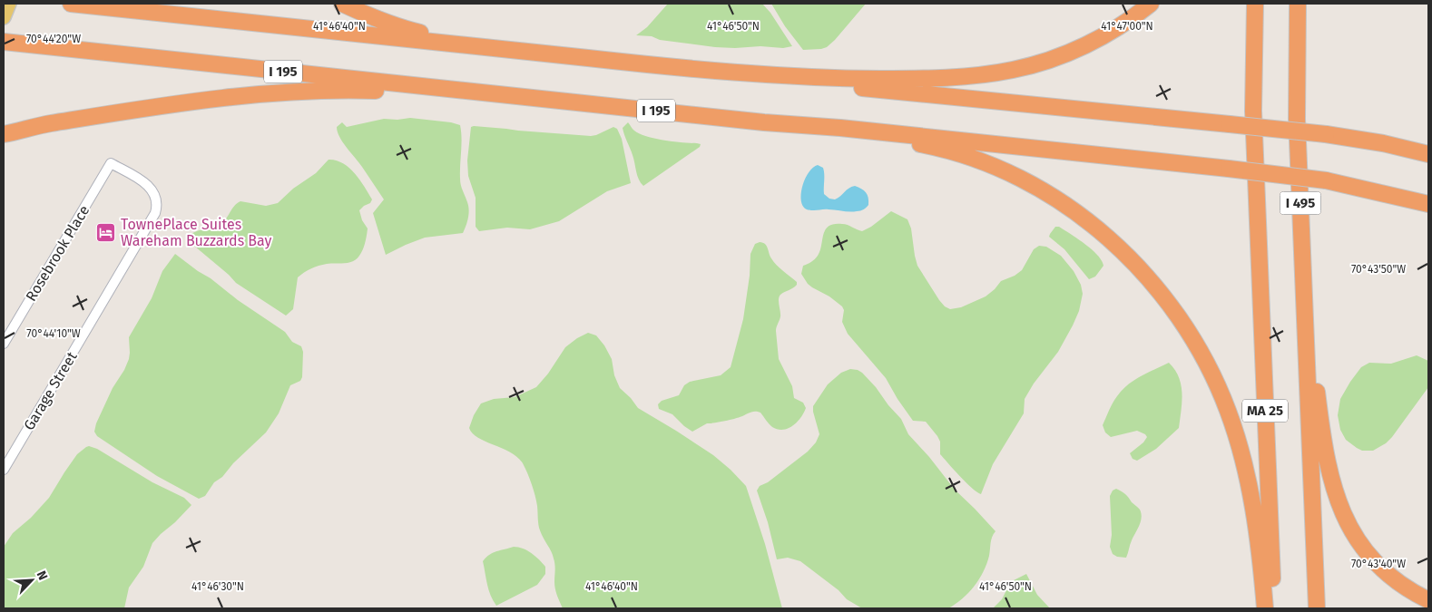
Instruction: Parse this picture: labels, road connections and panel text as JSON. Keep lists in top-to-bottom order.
{
  "streets": {
    "highway": ["I 195", "I 495", "MA 25"],
    "street": ["Rosebrook Place", "Garage Street"]
  },
  "crossings": [
    ["I 495", "MA 25"],
    ["Rosebrook Place", "Garage Street"]
  ],
  "places": {
    "hotel": ["TownePlace Suites Wareham Buzzards Bay"]
  },
  "north": "top right",
  "coordinates": [
    "41°46'40\"N",
    "41°46'50\"N",
    "41°47'00\"N",
    "70°44'20\"W",
    "70°43'50\"W",
    "70°44'10\"W",
    "70°43'40\"W",
    "41°46'30\"N"
  ]
}
